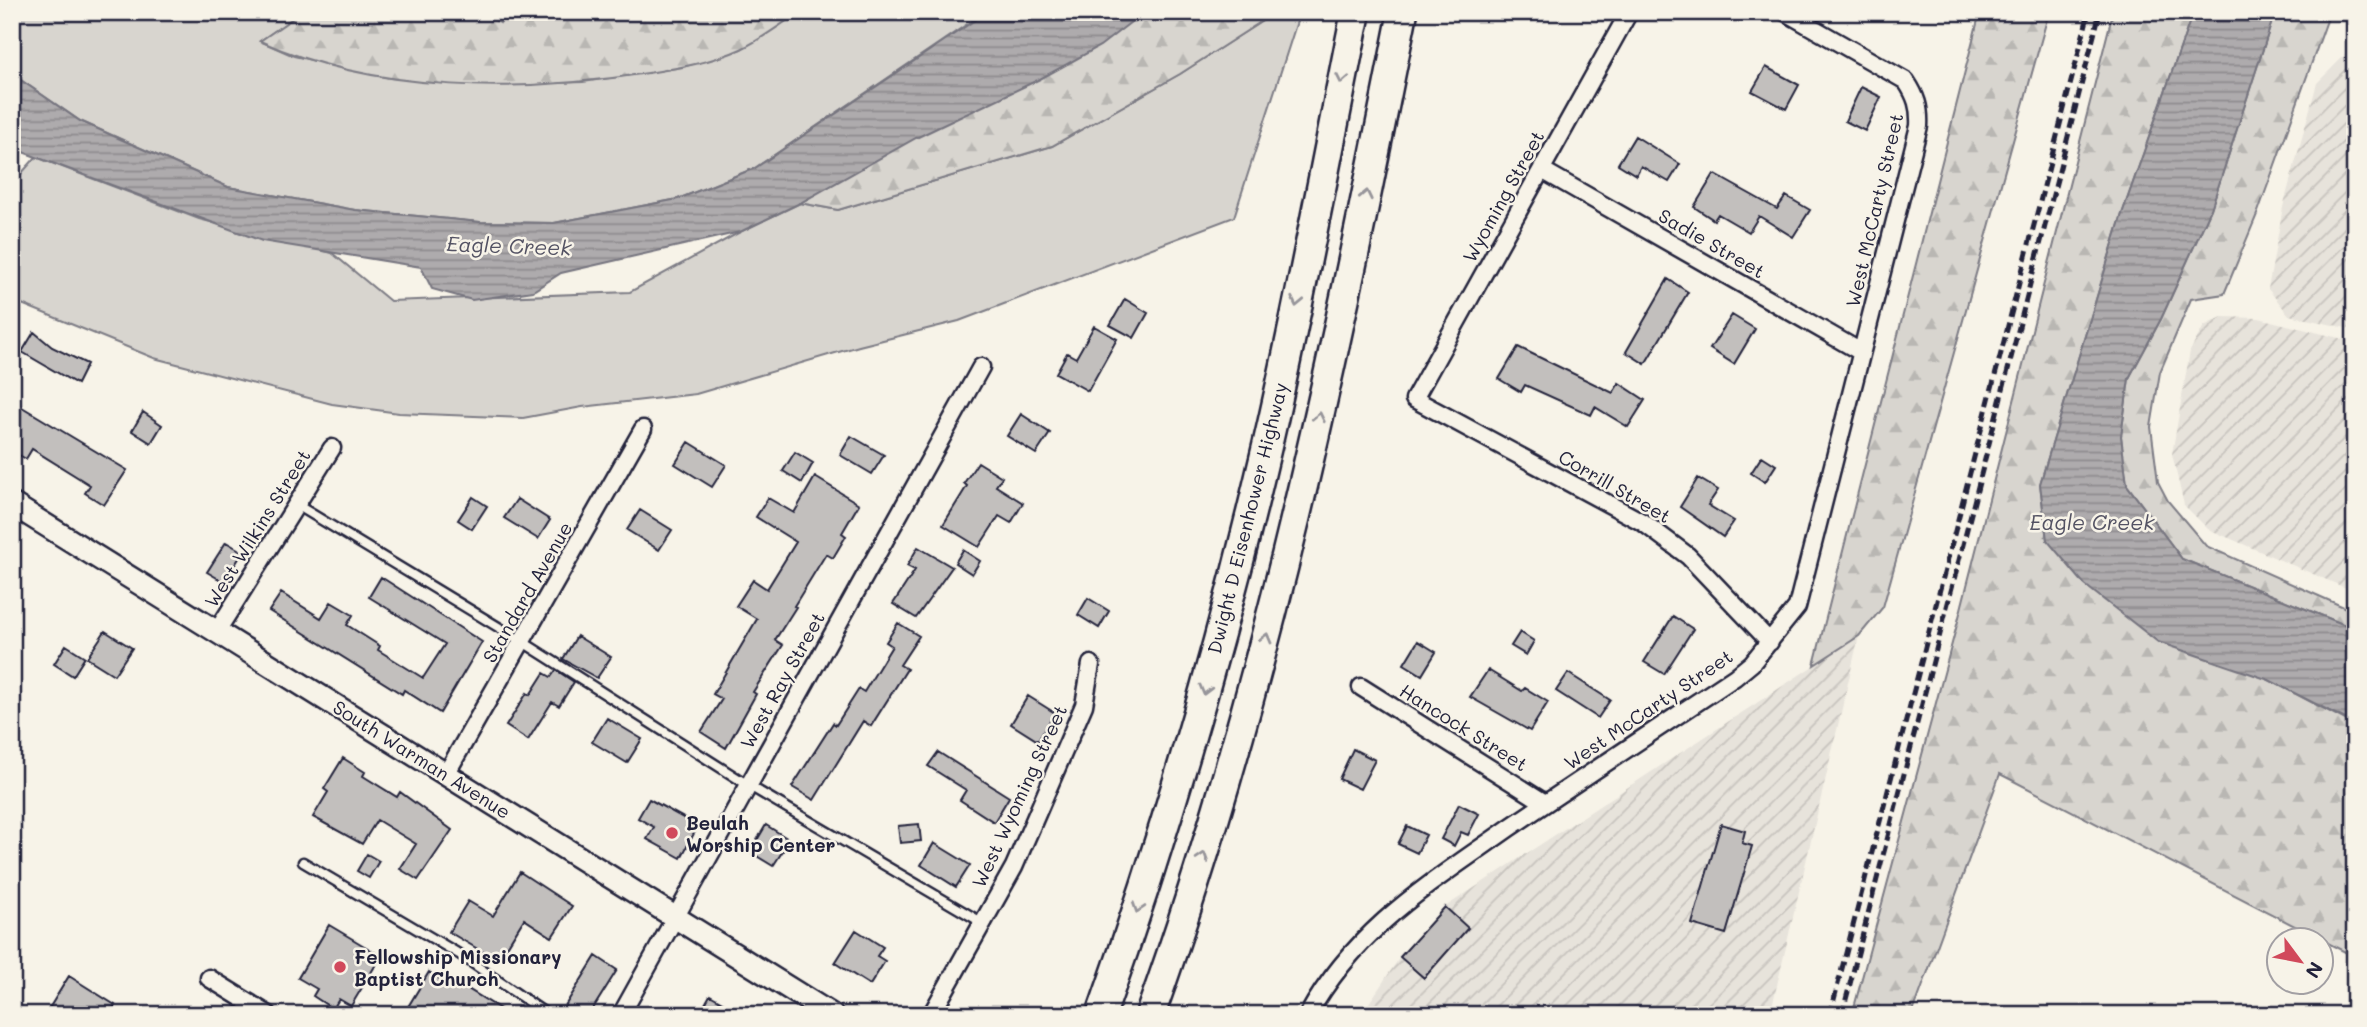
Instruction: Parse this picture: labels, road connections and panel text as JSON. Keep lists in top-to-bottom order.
{
  "streets": {
    "highway": ["Dwight D Eisenhower Highway"],
    "main road": ["South Warman Avenue"],
    "street": [
      "Wyoming Street",
      "West McCarty Street",
      "Sadie Street",
      "Corrill Street",
      "West Wilkins Street",
      "Standard Avenue",
      "West Ray Street",
      "Hancock Street",
      "West Wyoming Street"
    ]
  },
  "crossings": [
    ["Wyoming Street", "Sadie Street"],
    ["Wyoming Street", "Corrill Street"],
    ["West McCarty Street", "Sadie Street"],
    ["West McCarty Street", "Corrill Street"],
    ["West McCarty Street", "Hancock Street"],
    ["West Wilkins Street", "South Warman Avenue"],
    ["Standard Avenue", "South Warman Avenue"],
    ["West Ray Street", "South Warman Avenue"]
  ],
  "water": ["Eagle Creek"],
  "places": ["Beulah Worship Center", "Fellowship Missionary Baptist Church"],
  "north": "bottom right"
}
